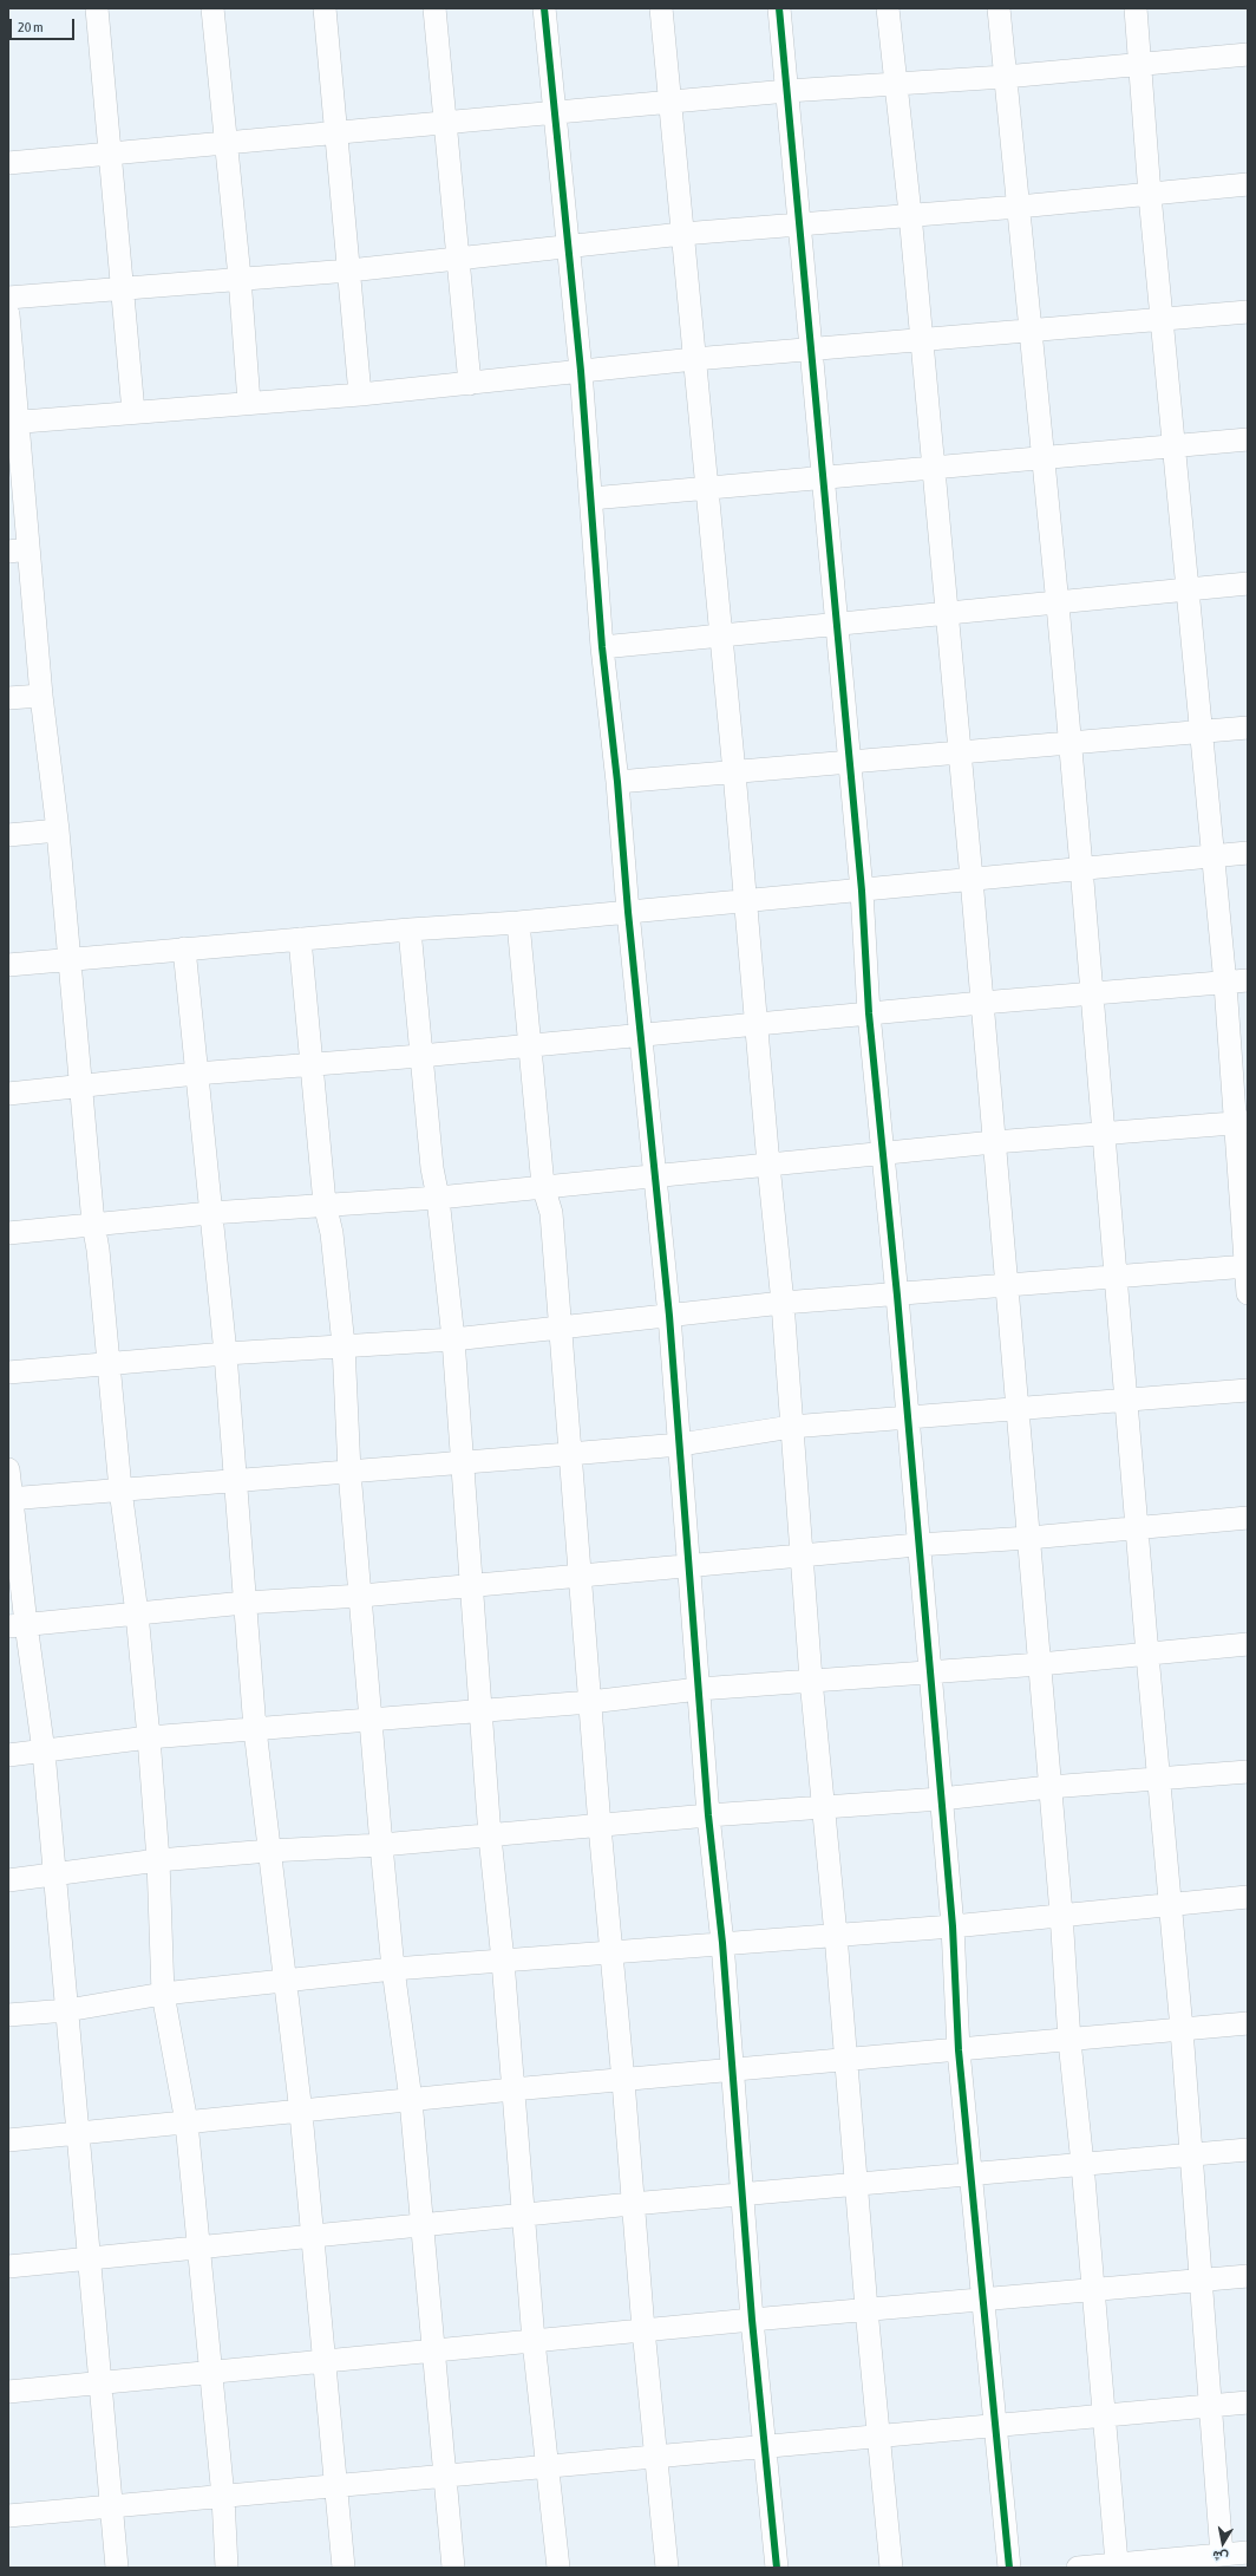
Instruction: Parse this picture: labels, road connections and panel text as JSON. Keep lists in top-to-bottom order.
{
  "scale_bar": "20 m",
  "north": "bottom"
}
